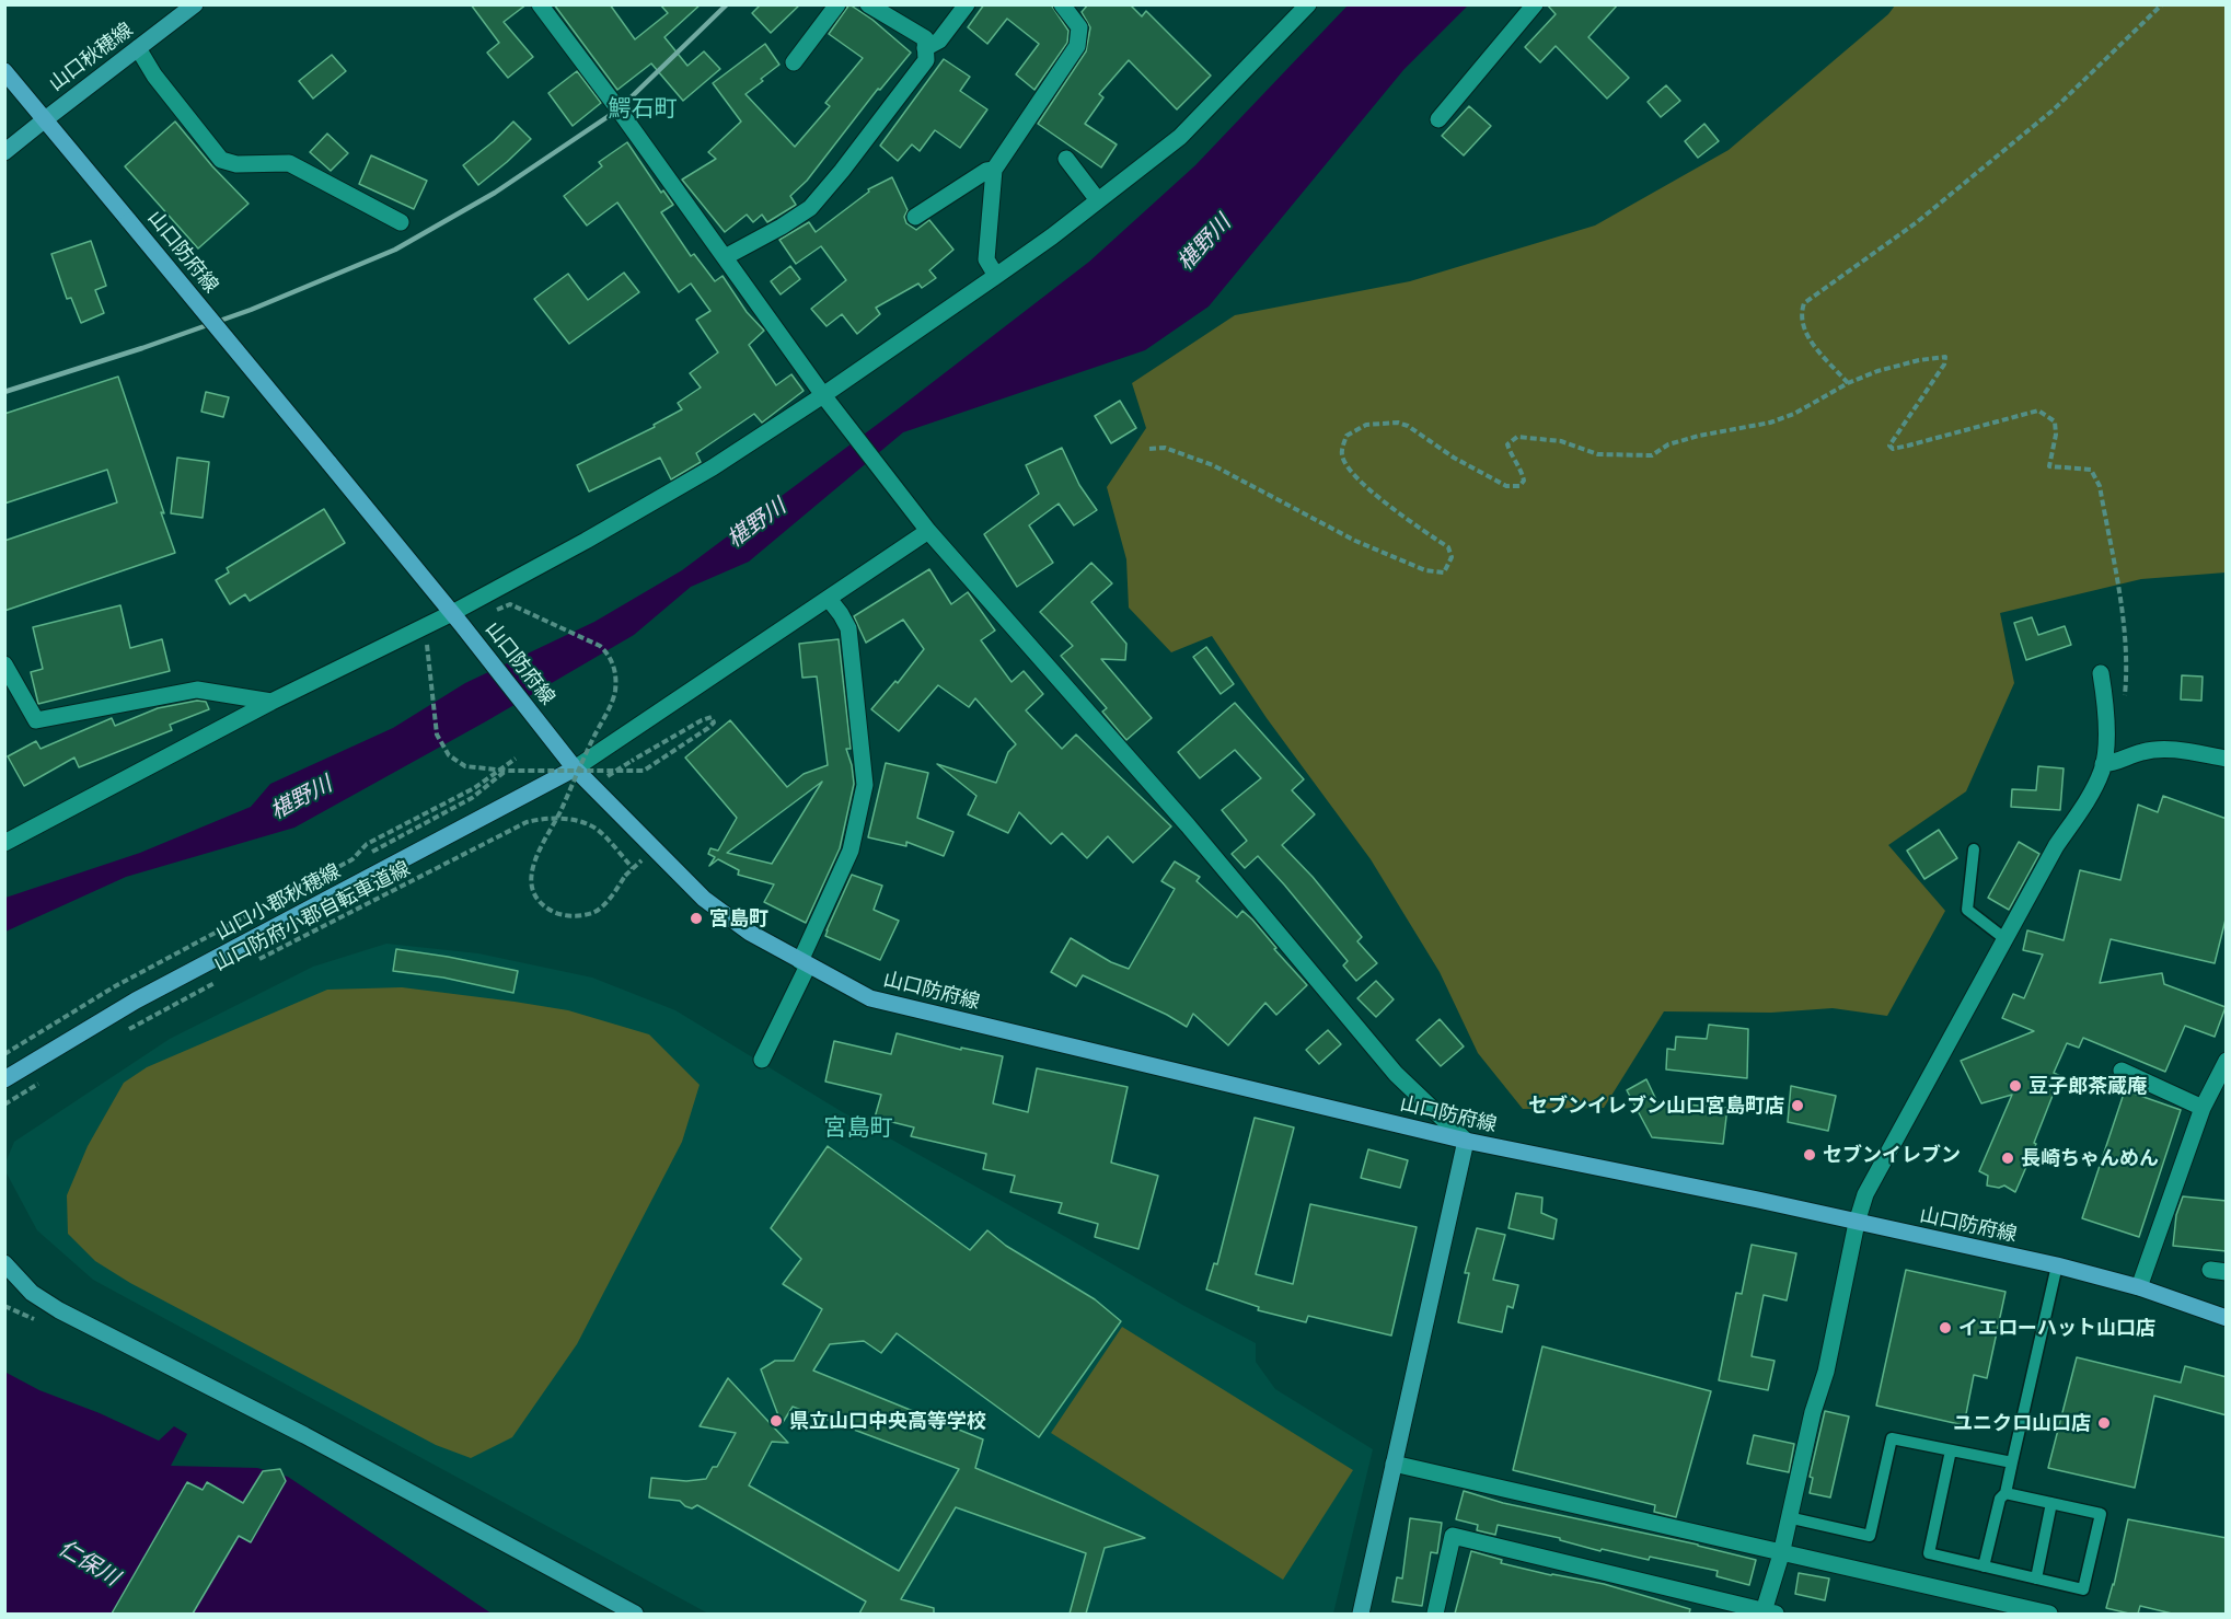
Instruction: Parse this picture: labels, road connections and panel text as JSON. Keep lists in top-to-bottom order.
{
  "streets": {
    "main road": ["山口防府線", "山口小郡秋穂線"],
    "street": ["山口秋穂線"],
    "path": ["山口防府小郡自転車道線"]
  },
  "crossings": [
    ["山口秋穂線", "山口防府線"],
    ["山口防府線", "山口小郡秋穂線"]
  ],
  "districts": ["鰐石町", "宮島町"],
  "water": ["椹野川", "仁保川"],
  "places": [
    "宮島町",
    "豆子郎茶蔵庵",
    "セブンイレブン山口宮島町店",
    "セブンイレブン",
    "長崎ちゃんめん",
    "イエローハット山口店",
    "県立山口中央高等学校",
    "ユニクロ山口店"
  ]
}
